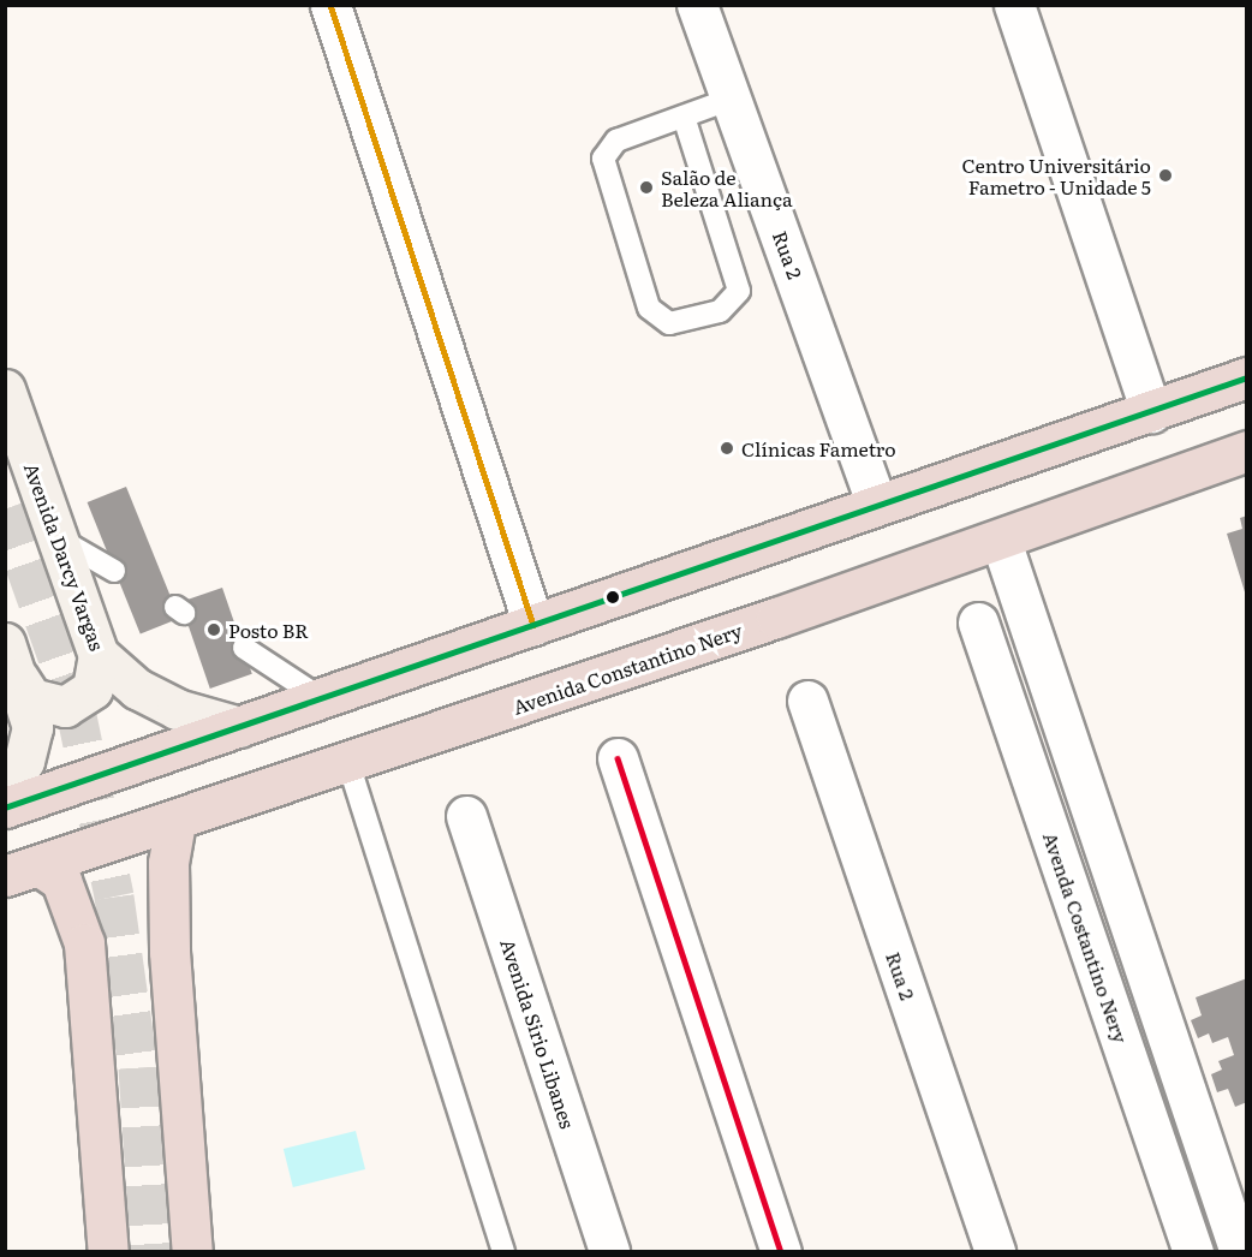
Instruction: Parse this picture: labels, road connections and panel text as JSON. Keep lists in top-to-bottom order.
{
  "streets": {
    "highway": ["Avenida Constantino Nery"],
    "street": [
      "Rua 2",
      "Avenida Darcy Vargas",
      "Avenda Costantino Nery",
      "Avenida Sirio Libanes"
    ]
  },
  "places": [
    "Centro Universitário Fametro - Unidade 5",
    "Salão de Beleza Aliança",
    "Clínicas Fametro",
    "Posto BR"
  ]
}
